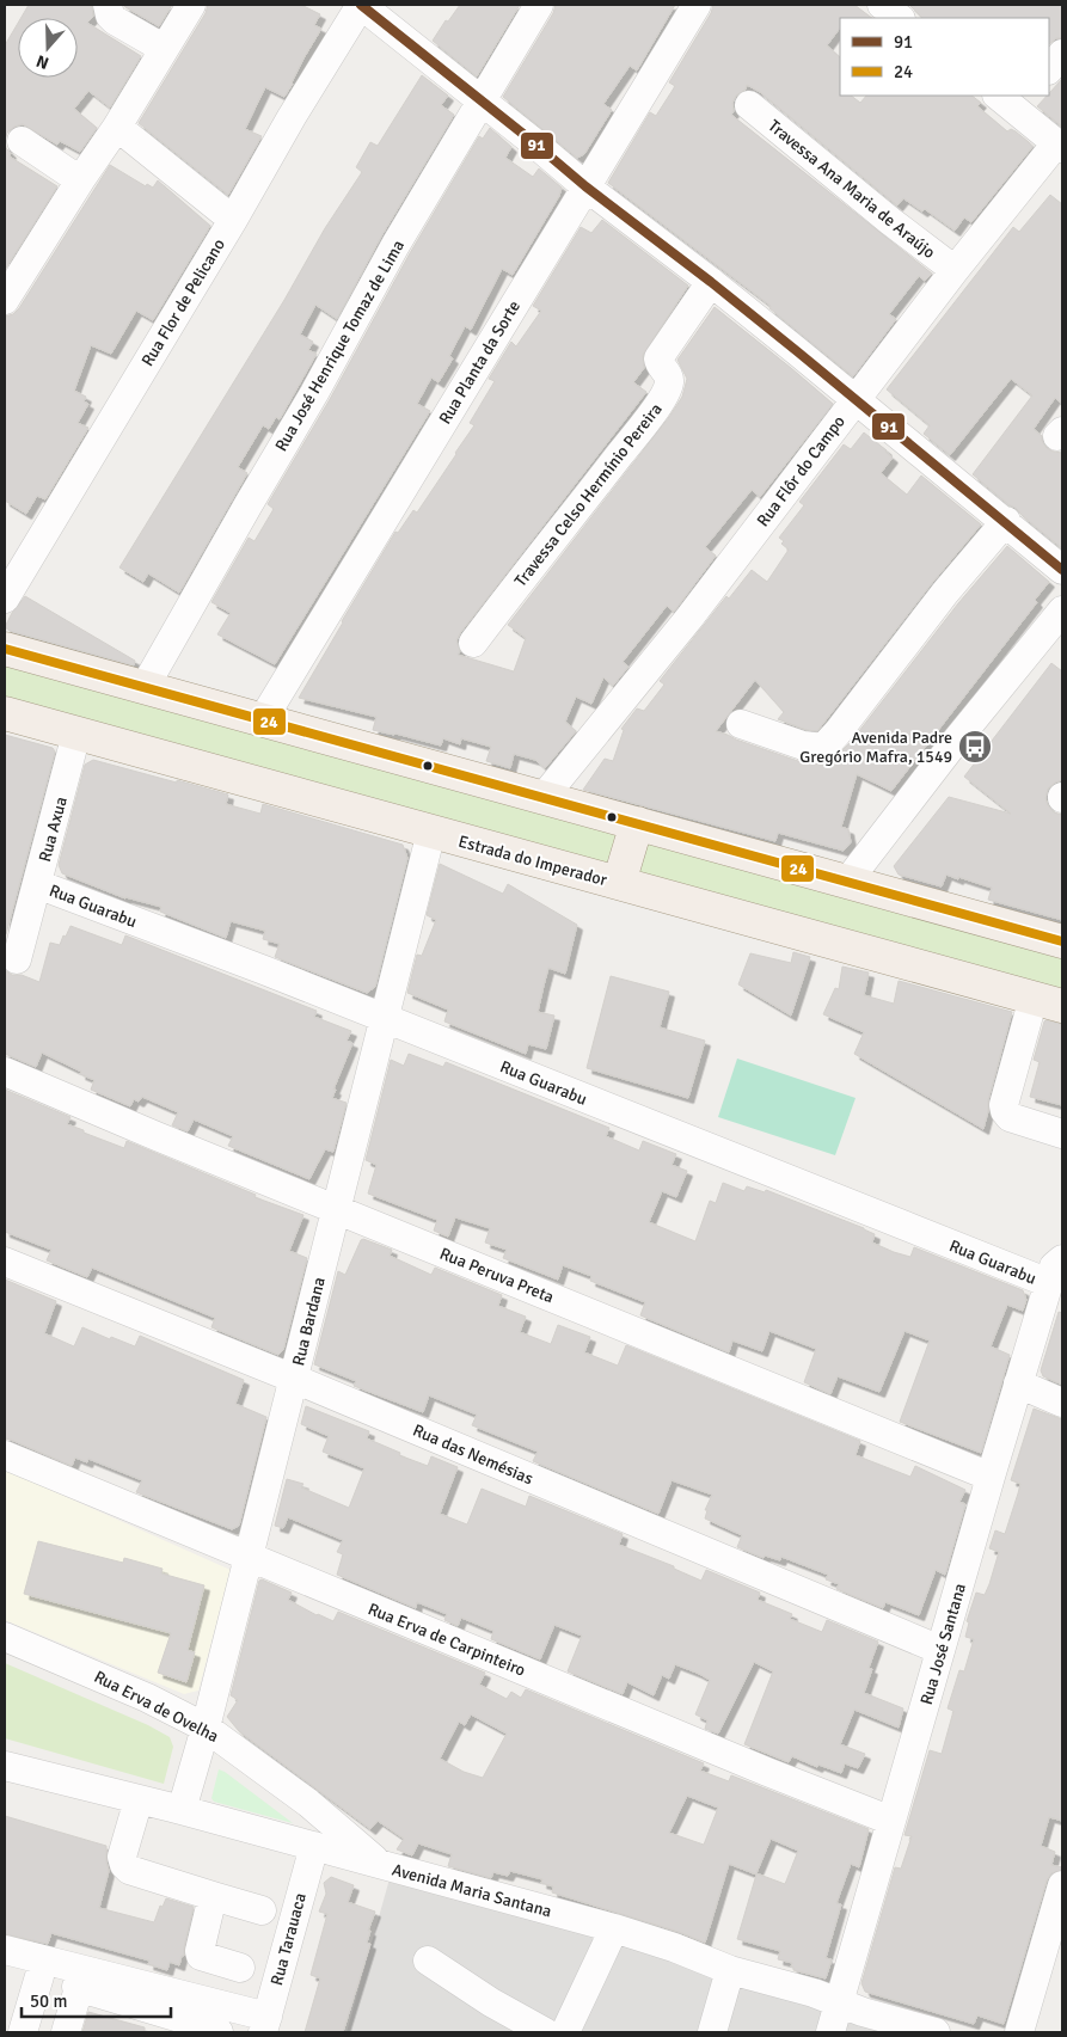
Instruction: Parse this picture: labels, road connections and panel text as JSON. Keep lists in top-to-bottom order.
{
  "streets": {
    "main road": ["Estrada do Imperador"],
    "street": [
      "Travessa Ana Maria de Araújo",
      "Rua Flor de Pelicano",
      "Rua José Henrique Tomaz de Lima",
      "Rua Planta da Sorte",
      "Rua Flôr do Campo",
      "Travessa Celso Hermínio Pereira",
      "Rua Axua",
      "Rua Guarabu",
      "Rua Peruva Preta",
      "Rua Bardana",
      "Rua das Nemésias",
      "Rua Erva de Carpinteiro",
      "Rua José Santana",
      "Rua Erva de Ovelha",
      "Avenida Maria Santana",
      "Rua Tarauaca"
    ]
  },
  "crossings": [
    ["Travessa Ana Maria de Araújo", "Rua Flôr do Campo"],
    ["Rua Axua", "Estrada do Imperador"],
    ["Rua Axua", "Rua Guarabu"],
    ["Estrada do Imperador", "Rua Bardana"],
    ["Rua Guarabu", "Rua Bardana"],
    ["Rua Guarabu", "Rua José Santana"],
    ["Rua Peruva Preta", "Rua Bardana"],
    ["Rua Peruva Preta", "Rua José Santana"],
    ["Rua Bardana", "Rua das Nemésias"],
    ["Rua Bardana", "Rua Erva de Carpinteiro"],
    ["Rua Bardana", "Rua Erva de Ovelha"],
    ["Rua Bardana", "Avenida Maria Santana"],
    ["Rua das Nemésias", "Rua José Santana"],
    ["Rua Erva de Carpinteiro", "Rua José Santana"],
    ["Rua José Santana", "Avenida Maria Santana"],
    ["Rua Erva de Ovelha", "Avenida Maria Santana"],
    ["Avenida Maria Santana", "Rua Tarauaca"]
  ],
  "places": {
    "bus stop": ["Avenida Padre Gregório Mafra, 1549"]
  },
  "lines": ["transit line 91", "transit line 24"],
  "legend": ["91", "24"],
  "scale_bar": "50 m",
  "north": "bottom"
}
